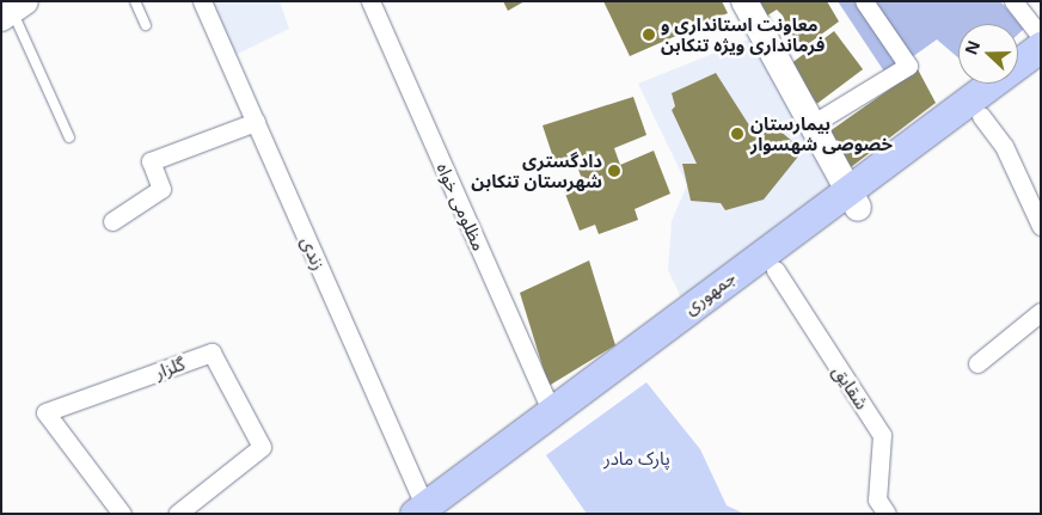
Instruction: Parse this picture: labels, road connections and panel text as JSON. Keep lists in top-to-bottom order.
{
  "streets": {
    "main road": ["جمهوری"],
    "street": [
      "مظلومی خواه",
      "زندی",
      "گلزار",
      "شقایق"
    ]
  },
  "crossings": [
    ["مظلومی خواه", "جمهوری"],
    ["زندی", "جمهوری"],
    ["جمهوری", "شقایق"]
  ],
  "parks": ["پارک مادر"],
  "places": ["معاونت استانداری و فرمانداری ویژه تنکابن", "بیمارستان خصوصی شهسوار", "دادگستری شهرستان تنکابن"],
  "north": "left"
}
